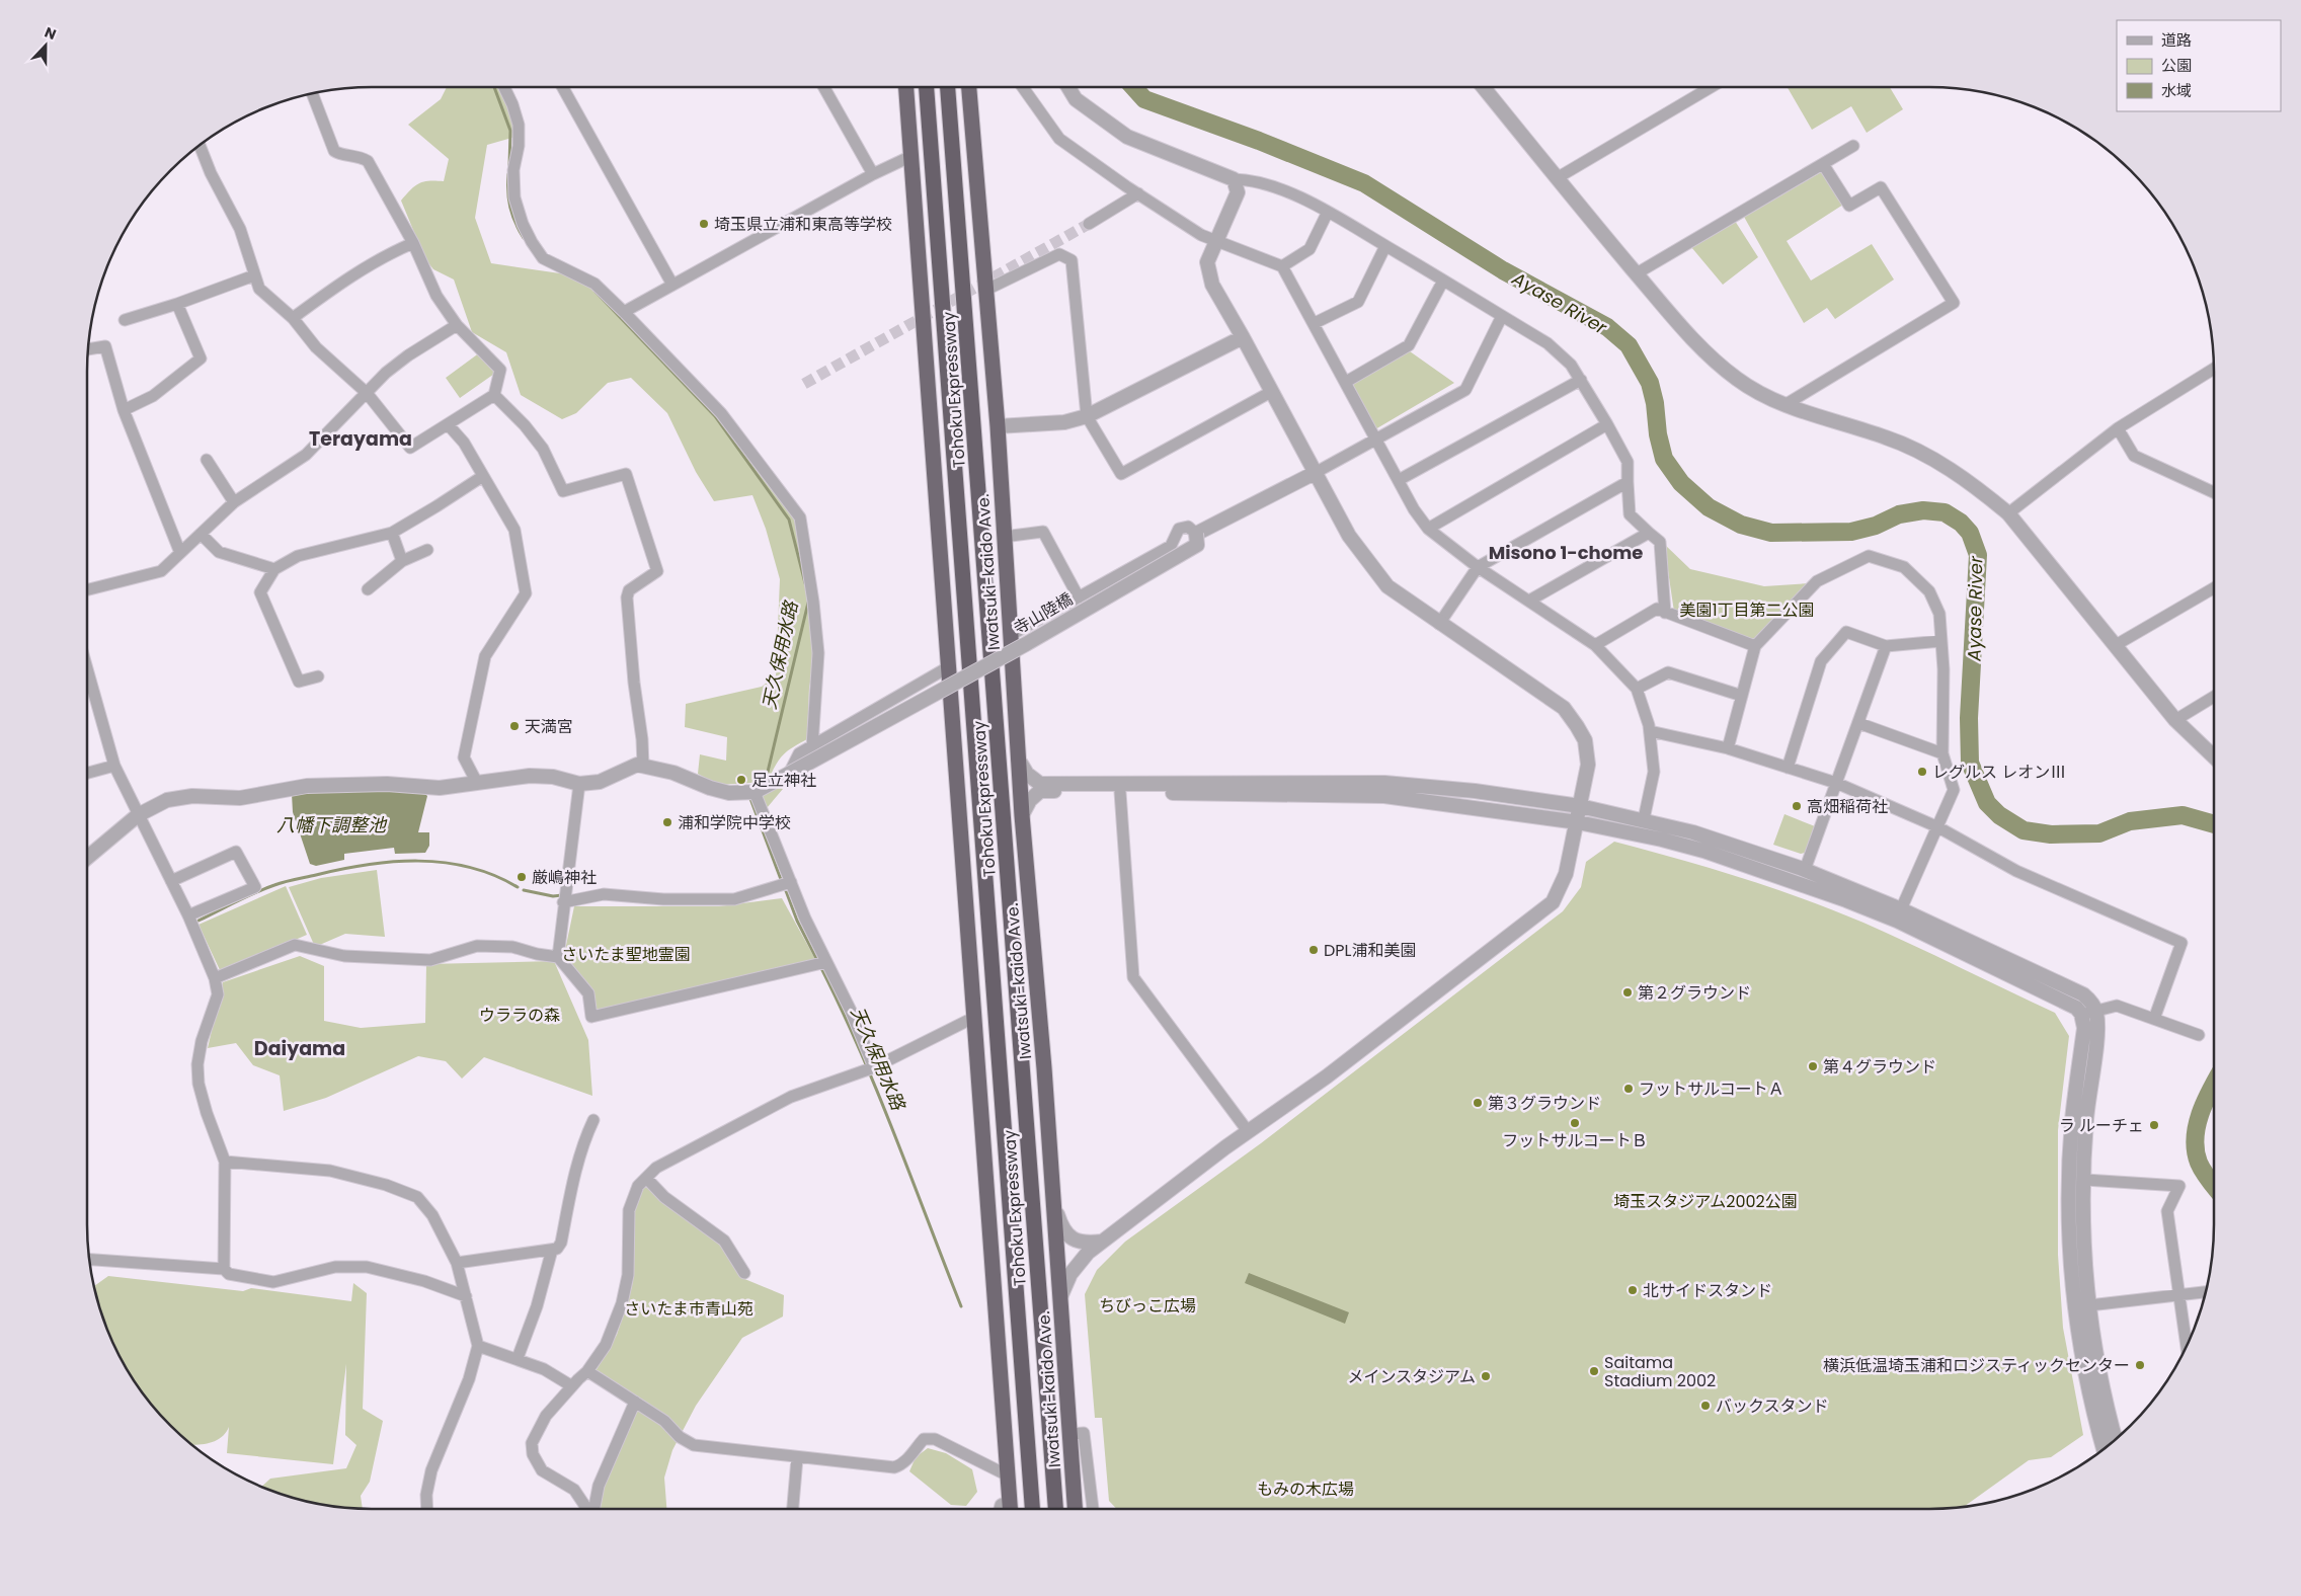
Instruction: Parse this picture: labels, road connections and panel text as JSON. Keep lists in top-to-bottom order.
{
  "streets": {
    "highway": ["Tohoku Expressway", "Iwatsuki-kaido Ave."],
    "street": ["寺山陸橋"]
  },
  "districts": ["Terayama", "Misono 1-chome", "Daiyama"],
  "water": ["Ayase River", "天久保用水路", "八幡下調整池"],
  "parks": [
    "美園1丁目第二公園",
    "さいたま聖地霊園",
    "ウララの森",
    "埼玉スタジアム2002公園",
    "ちびっこ広場",
    "さいたま市青山苑",
    "もみの木広場"
  ],
  "places": [
    "埼玉県立浦和東高等学校",
    "天満宮",
    "レグルス レオンⅢ",
    "足立神社",
    "高畑稲荷社",
    "浦和学院中学校",
    "厳嶋神社",
    "DPL浦和美園",
    "第２グラウンド",
    "第４グラウンド",
    "フットサルコートＡ",
    "第３グラウンド",
    "フットサルコートＢ",
    "ラ ルーチェ",
    "北サイドスタンド",
    "横浜低温埼玉浦和ロジスティックセンター",
    "Saitama Stadium 2002",
    "メインスタジアム",
    "バックスタンド"
  ],
  "legend": ["道路", "公園", "水域"],
  "north": "top"
}
